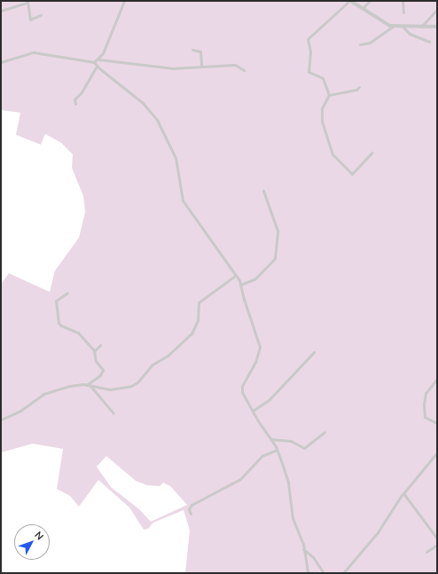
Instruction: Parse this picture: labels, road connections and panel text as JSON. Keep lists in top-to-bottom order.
{
  "north": "top right"
}
